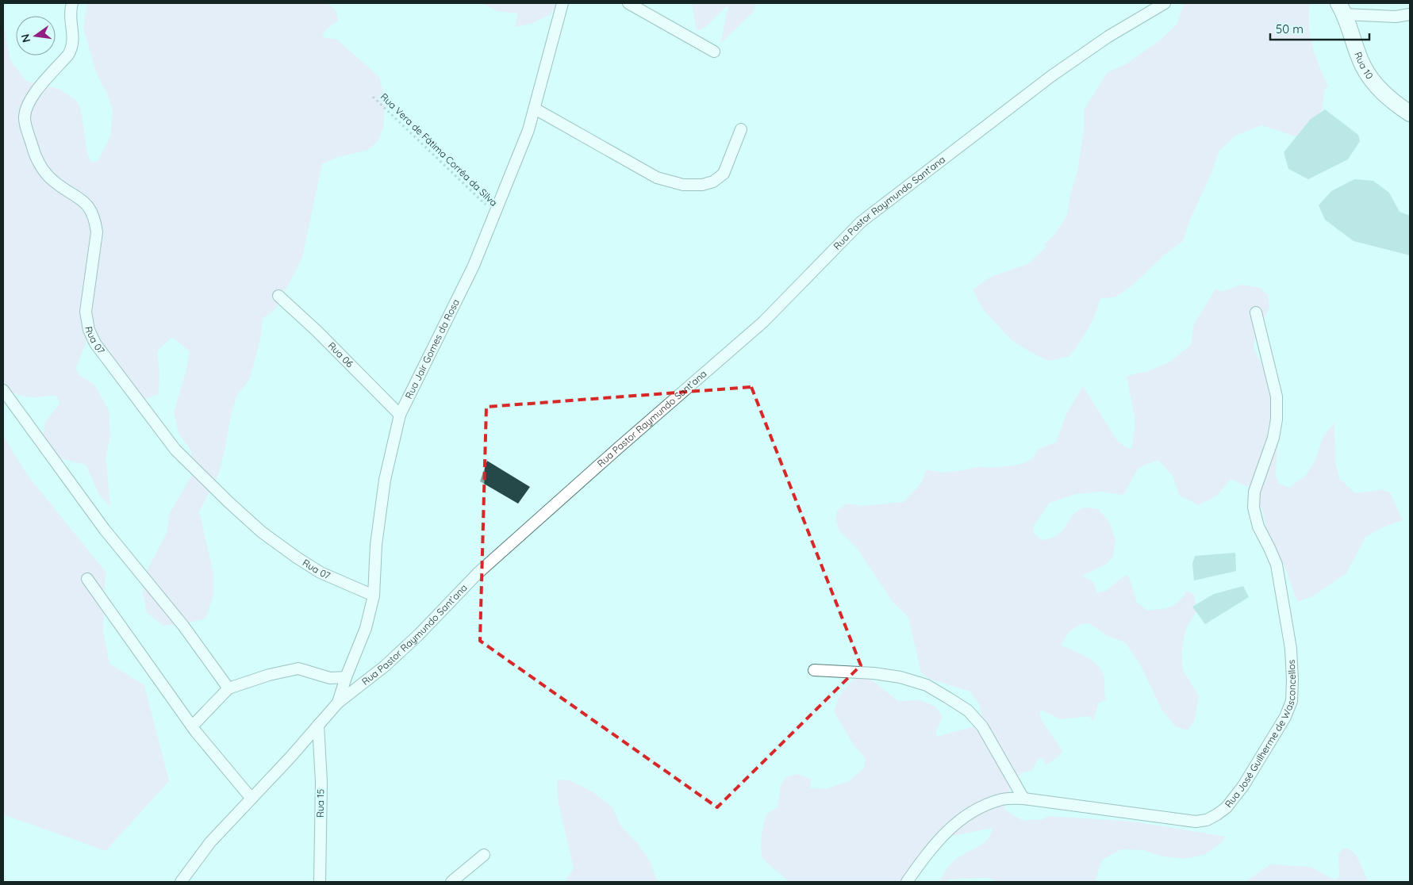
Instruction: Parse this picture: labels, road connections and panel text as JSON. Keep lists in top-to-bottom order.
{
  "streets": {
    "street": [
      "Rua 10",
      "Rua Pastor Raymundo Sant’ana",
      "Rua 07",
      "Rua Jair Gomes da Rosa",
      "Rua 06",
      "Rua José Guilherme de Wasconcellos",
      "Rua 15"
    ],
    "path": ["Rua Vera de Fátima Corrêa da Silva"]
  },
  "crossings": [
    ["Rua Vera de Fátima Corrêa da Silva", "Rua Jair Gomes da Rosa"],
    ["Rua Pastor Raymundo Sant’ana", "Rua Jair Gomes da Rosa"],
    ["Rua Pastor Raymundo Sant’ana", "Rua 15"],
    ["Rua 07", "Rua Jair Gomes da Rosa"],
    ["Rua Jair Gomes da Rosa", "Rua 06"]
  ],
  "scale_bar": "50 m",
  "north": "left"
}
